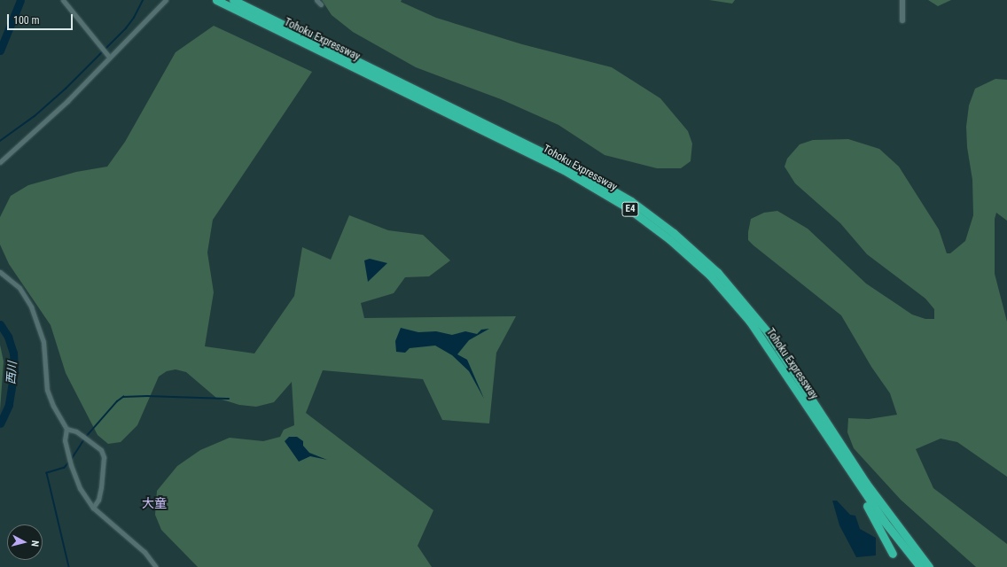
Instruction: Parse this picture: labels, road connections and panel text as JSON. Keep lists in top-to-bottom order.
{
  "streets": {
    "highway": ["Tohoku Expressway", "E4"]
  },
  "districts": ["大童"],
  "water": ["西川"],
  "scale_bar": "100 m",
  "north": "right"
}
